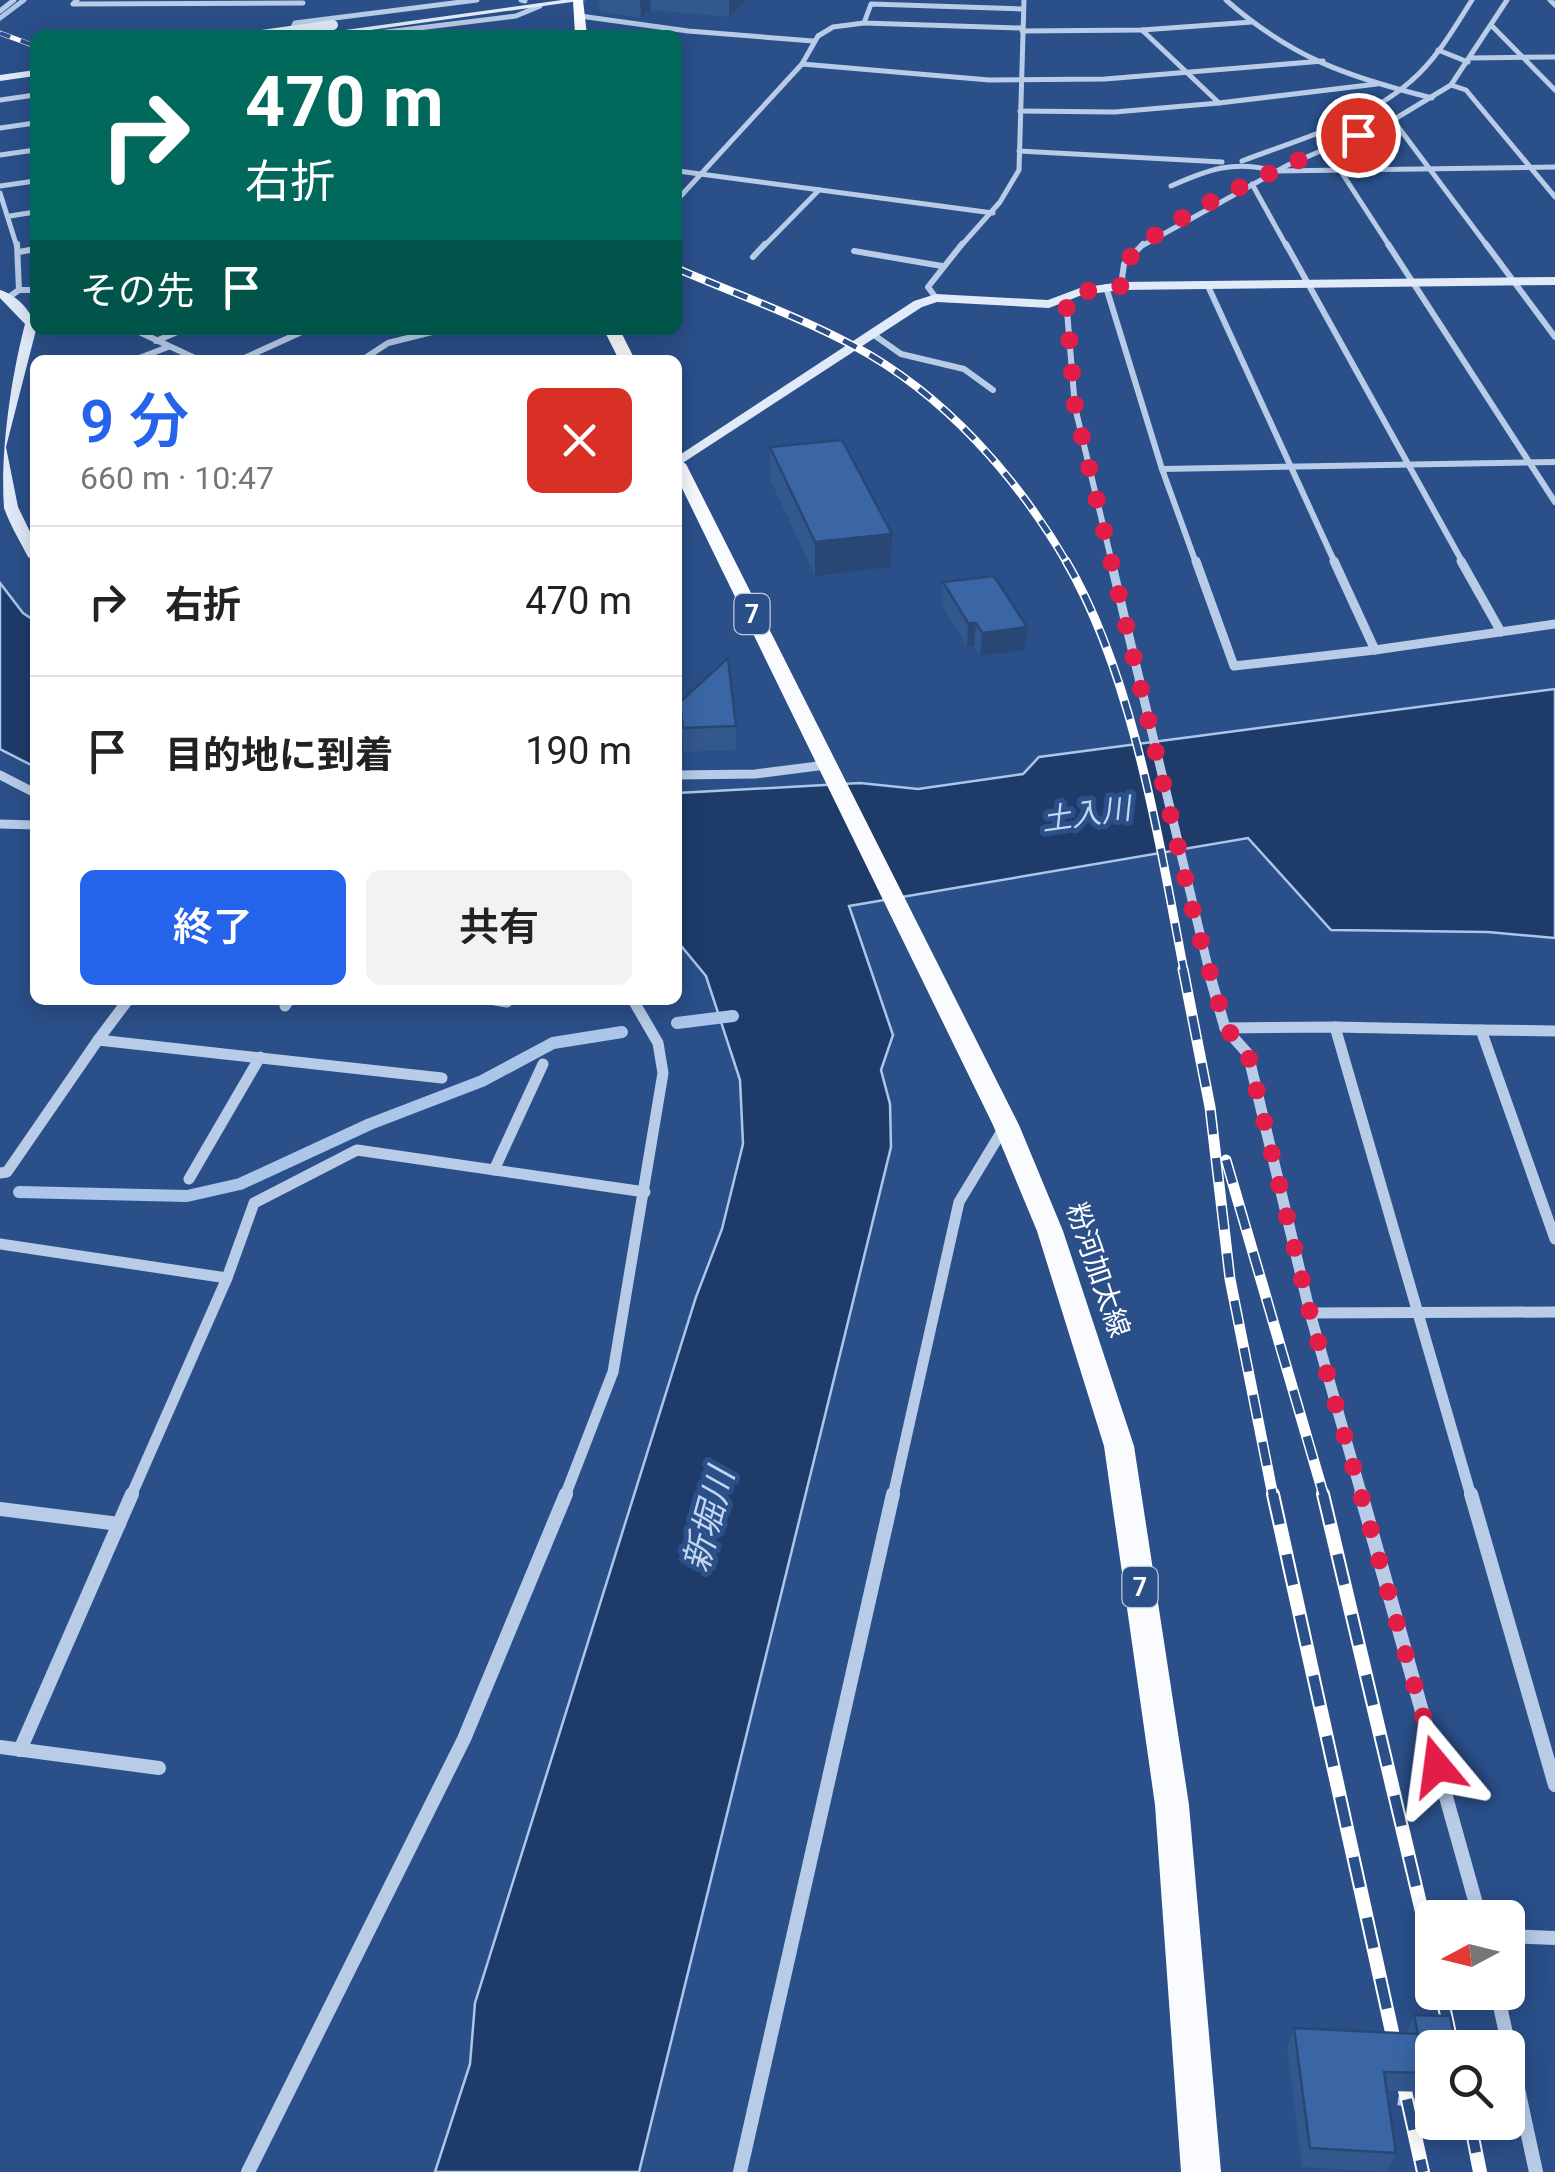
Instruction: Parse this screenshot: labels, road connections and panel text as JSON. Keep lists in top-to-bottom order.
{
  "streets": {
    "main road": ["7", "粉河加太線"]
  },
  "water": ["土入川", "新堀川"],
  "north": "left",
  "page": {
    "turn": ["470 m", "右折"],
    "then": "その先",
    "heading": ["9 分", "660 m · 10:47"],
    "list": [
      {
        "name": "右折",
        "value": "470 m"
      },
      {
        "name": "目的地に到着",
        "value": "190 m"
      }
    ],
    "buttons": ["終了", "共有"]
  }
}
